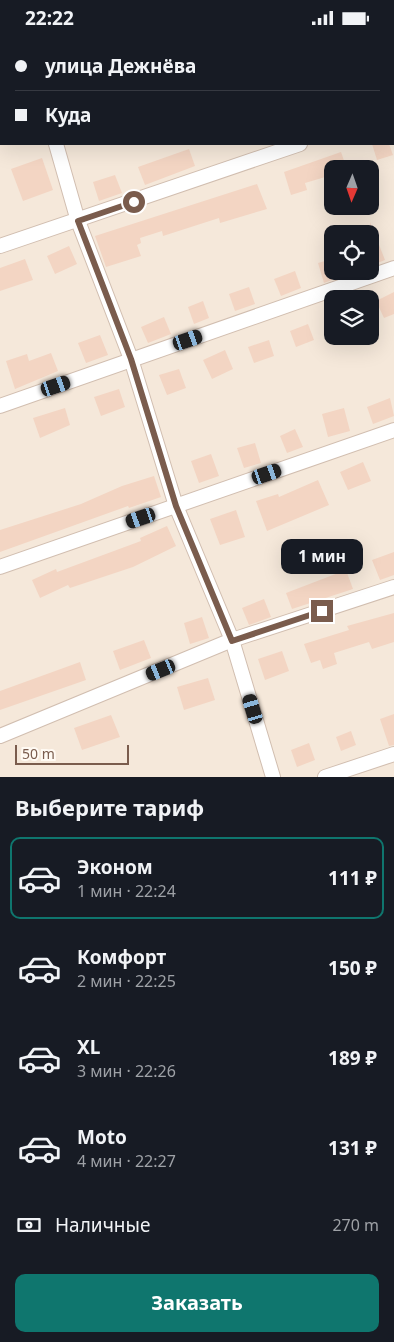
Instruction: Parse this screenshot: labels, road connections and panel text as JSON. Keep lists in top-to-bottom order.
{
  "scale_bar": "50 m",
  "north": "bottom",
  "page": {
    "status": "22:22",
    "banner": ["улица Дежнёва", "Куда"],
    "bubble": "1 мин",
    "scale": "50 m",
    "heading": "Выберите тариф",
    "list": [
      {
        "name": "Эконом",
        "note": "1 мин · 22:24",
        "value": "111 ₽"
      },
      {
        "name": "Комфорт",
        "note": "2 мин · 22:25",
        "value": "150 ₽"
      },
      {
        "name": "XL",
        "note": "3 мин · 22:26",
        "value": "189 ₽"
      },
      {
        "name": "Moto",
        "note": "4 мин · 22:27",
        "value": "131 ₽"
      }
    ],
    "pay": ["Наличные", "270 m"],
    "buttons": "Заказать"
  }
}
